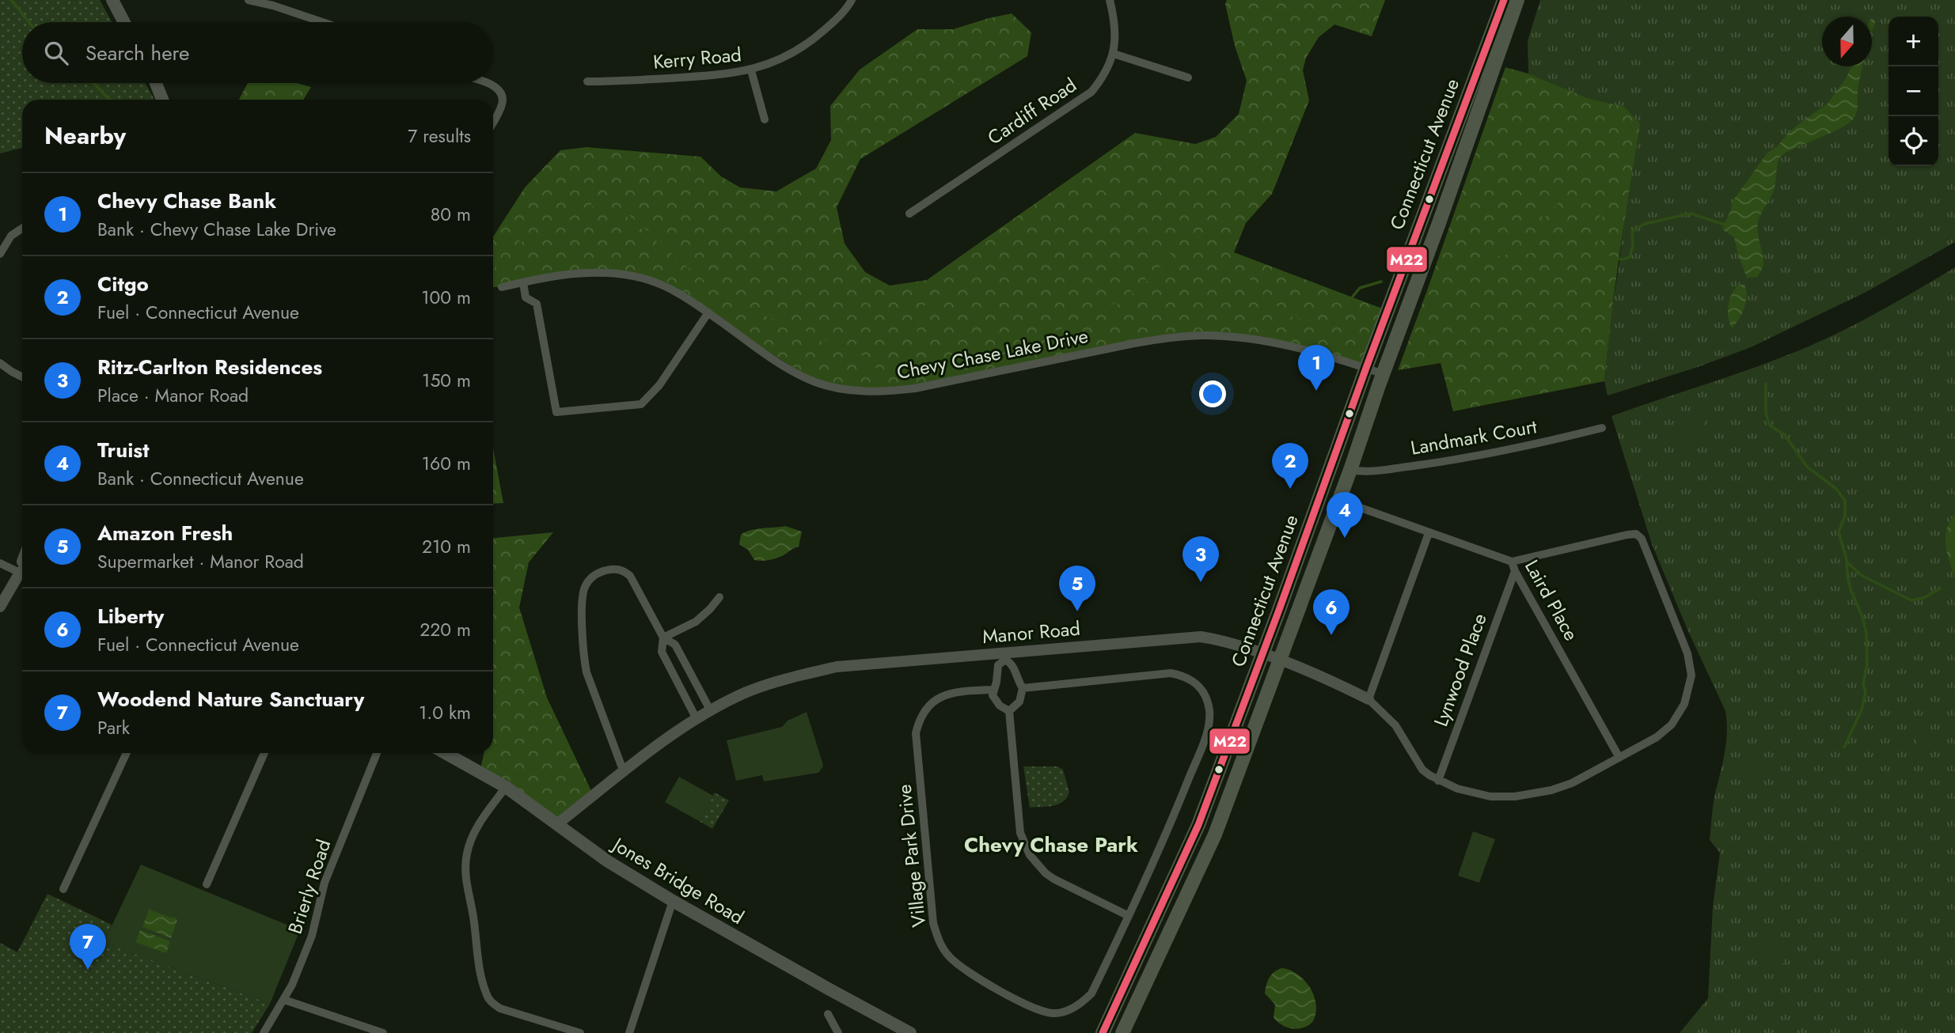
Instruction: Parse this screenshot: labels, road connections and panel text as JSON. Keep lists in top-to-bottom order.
{
  "streets": {
    "main road": ["Connecticut Avenue", "Jones Bridge Road"],
    "street": [
      "Kerry Road",
      "Cardiff Road",
      "Chevy Chase Lake Drive",
      "Landmark Court",
      "Laird Place",
      "Manor Road",
      "Lynwood Place",
      "Village Park Drive",
      "Brierly Road"
    ]
  },
  "crossings": [
    ["Connecticut Avenue", "Chevy Chase Lake Drive"],
    ["Connecticut Avenue", "Landmark Court"],
    ["Connecticut Avenue", "Laird Place"],
    ["Connecticut Avenue", "Manor Road"],
    ["Laird Place", "Manor Road"],
    ["Laird Place", "Lynwood Place"],
    ["Manor Road", "Lynwood Place"],
    ["Manor Road", "Jones Bridge Road"]
  ],
  "districts": ["Chevy Chase Park"],
  "lines": ["transit line M22"],
  "north": "bottom",
  "page": {
    "map_buttons": ["+", "−"],
    "search": "Search here",
    "heading": ["Nearby", "7 results"],
    "list": [
      {
        "mark": "1",
        "name": "Chevy Chase Bank",
        "note": "Bank · Chevy Chase Lake Drive",
        "value": "80 m"
      },
      {
        "mark": "2",
        "name": "Citgo",
        "note": "Fuel · Connecticut Avenue",
        "value": "100 m"
      },
      {
        "mark": "3",
        "name": "Ritz-Carlton Residences",
        "note": "Place · Manor Road",
        "value": "150 m"
      },
      {
        "mark": "4",
        "name": "Truist",
        "note": "Bank · Connecticut Avenue",
        "value": "160 m"
      },
      {
        "mark": "5",
        "name": "Amazon Fresh",
        "note": "Supermarket · Manor Road",
        "value": "210 m"
      },
      {
        "mark": "6",
        "name": "Liberty",
        "note": "Fuel · Connecticut Avenue",
        "value": "220 m"
      },
      {
        "mark": "7",
        "name": "Woodend Nature Sanctuary",
        "note": "Park",
        "value": "1.0 km"
      }
    ],
    "pins": [
      "1",
      "2",
      "4",
      "3",
      "5",
      "6",
      "7"
    ]
  }
}
